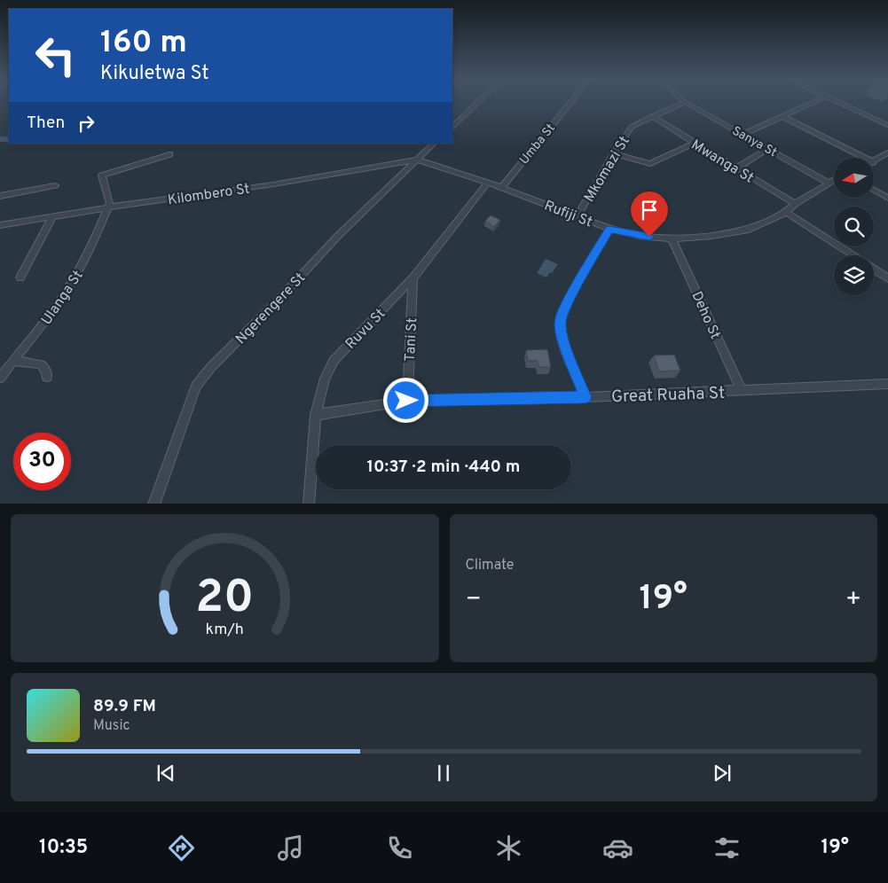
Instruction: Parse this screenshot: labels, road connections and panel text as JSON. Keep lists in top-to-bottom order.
{
  "streets": {
    "street": [
      "Sanya St",
      "Umba St",
      "Mwanga St",
      "Mkomazi St",
      "Kilombero St",
      "Rufiji St",
      "Ulanga St",
      "Ngerengere St",
      "Deho St",
      "Ruvu St",
      "Tani St",
      "Great Ruaha St"
    ]
  },
  "crossings": [
    ["Sanya St", "Rufiji St"],
    ["Umba St", "Rufiji St"],
    ["Mwanga St", "Mkomazi St"],
    ["Mwanga St", "Rufiji St"],
    ["Mkomazi St", "Rufiji St"],
    ["Kilombero St", "Rufiji St"],
    ["Kilombero St", "Ulanga St"],
    ["Kilombero St", "Ngerengere St"],
    ["Rufiji St", "Ngerengere St"],
    ["Rufiji St", "Deho St"],
    ["Rufiji St", "Ruvu St"],
    ["Deho St", "Great Ruaha St"],
    ["Ruvu St", "Tani St"],
    ["Ruvu St", "Great Ruaha St"],
    ["Tani St", "Great Ruaha St"]
  ],
  "north": "left",
  "page": {
    "turn": ["160 m", "Kikuletwa St"],
    "then": "Then",
    "limit": "30",
    "trip": "10:37 · 2 min · 440 m",
    "tile": "Climate",
    "heat": ["−", "19°", "+"],
    "song": ["89.9 FM", "Music"],
    "tabs": ["10:35", "19°"],
    "gauge": ["20", "km/h"]
  }
}
